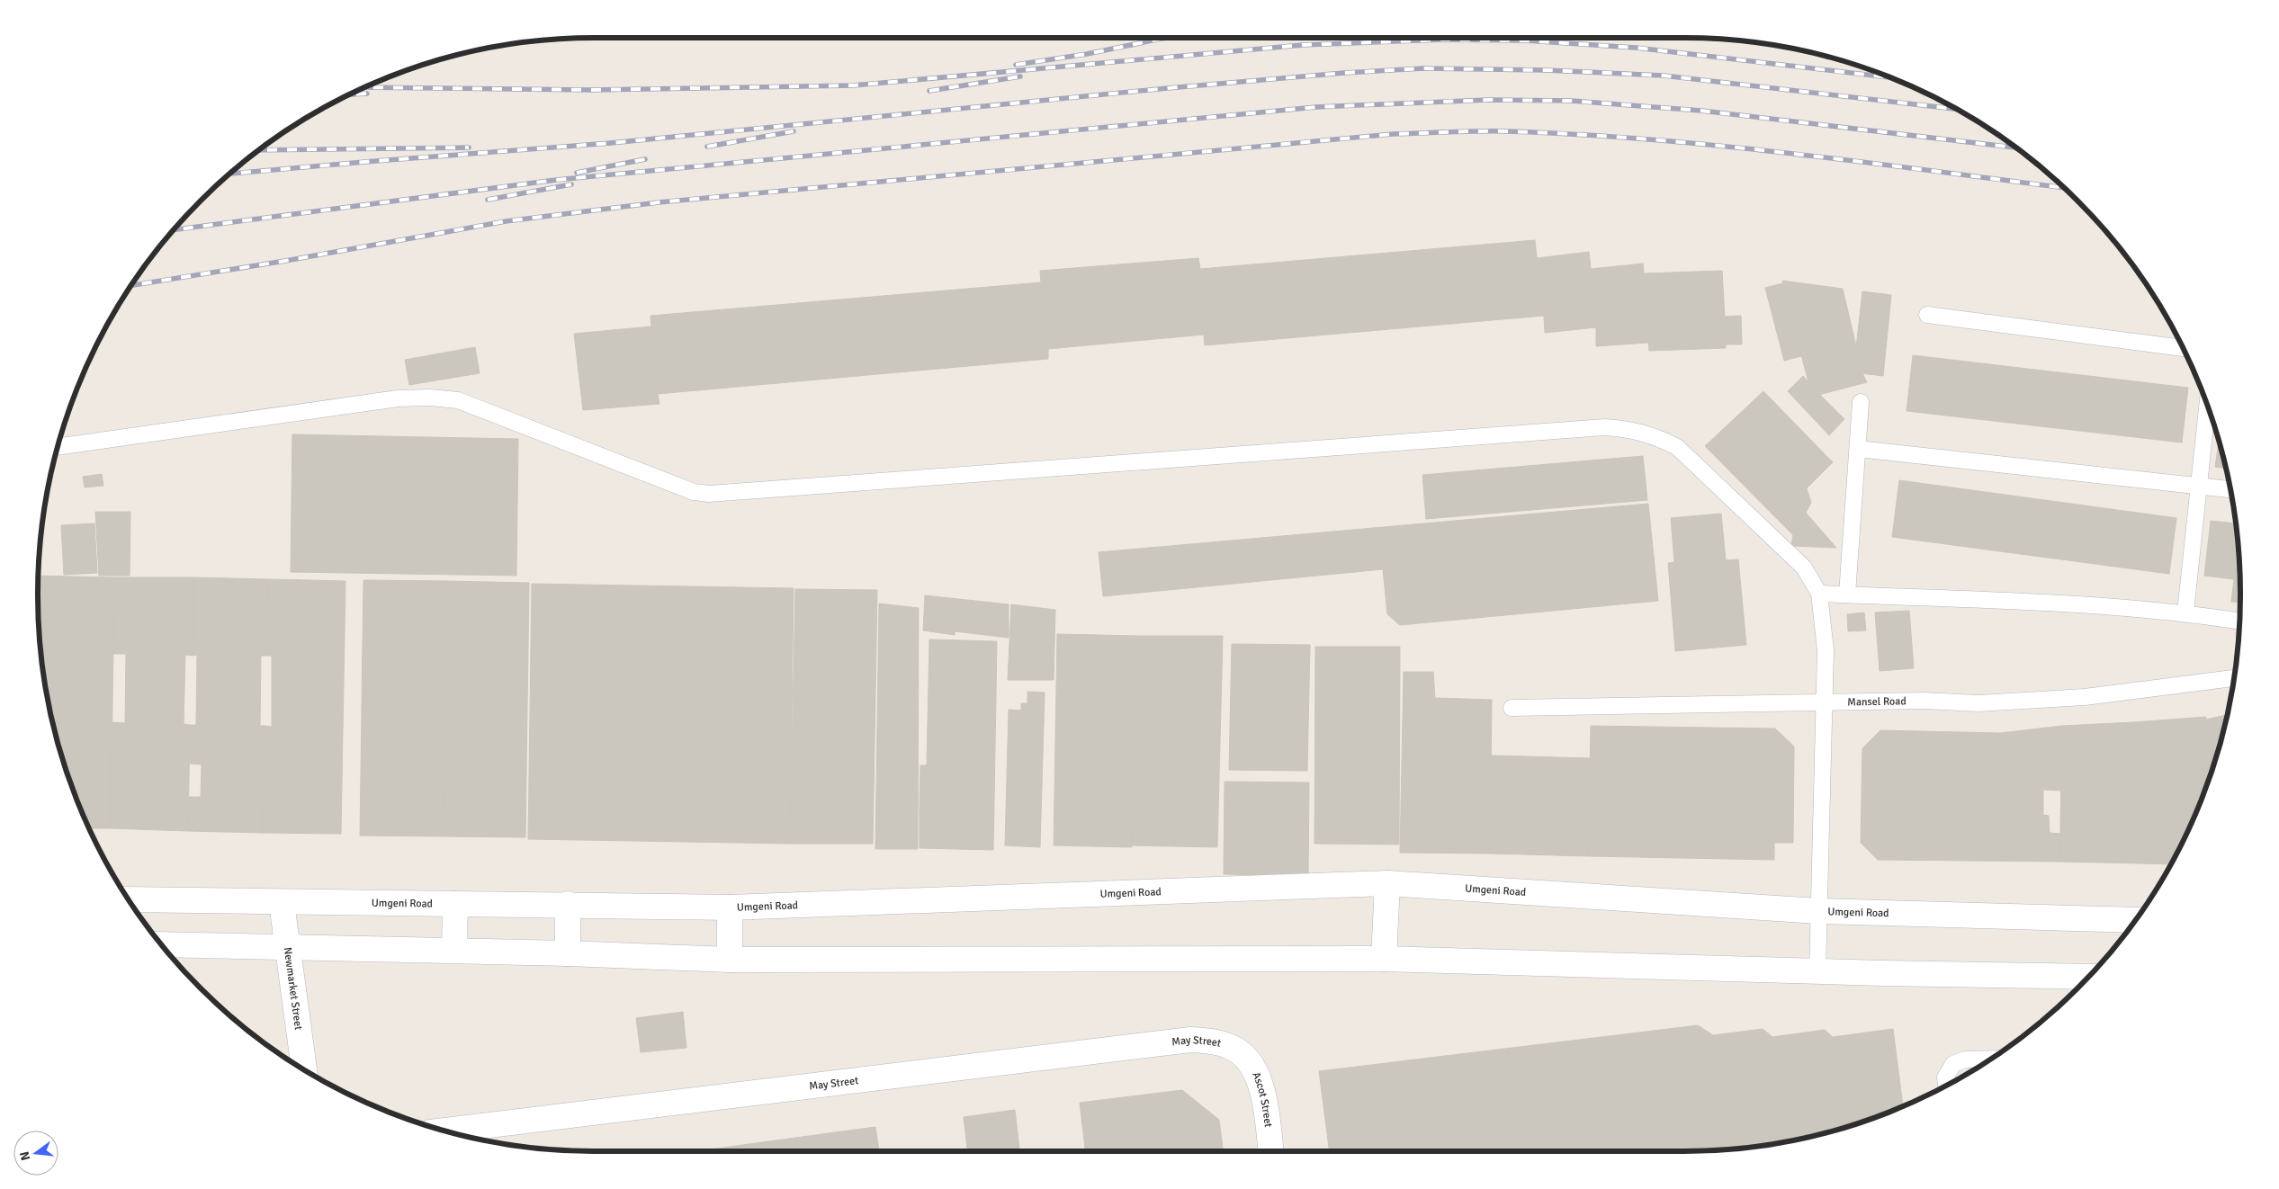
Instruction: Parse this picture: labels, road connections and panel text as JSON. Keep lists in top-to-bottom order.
{
  "streets": {
    "main road": [
      "Umgeni Road",
      "Newmarket Street",
      "May Street",
      "Ascot Street"
    ],
    "lane": ["Mansel Road"]
  },
  "crossings": [
    ["Umgeni Road", "Newmarket Street"],
    ["May Street", "Ascot Street"]
  ],
  "north": "left"
}
